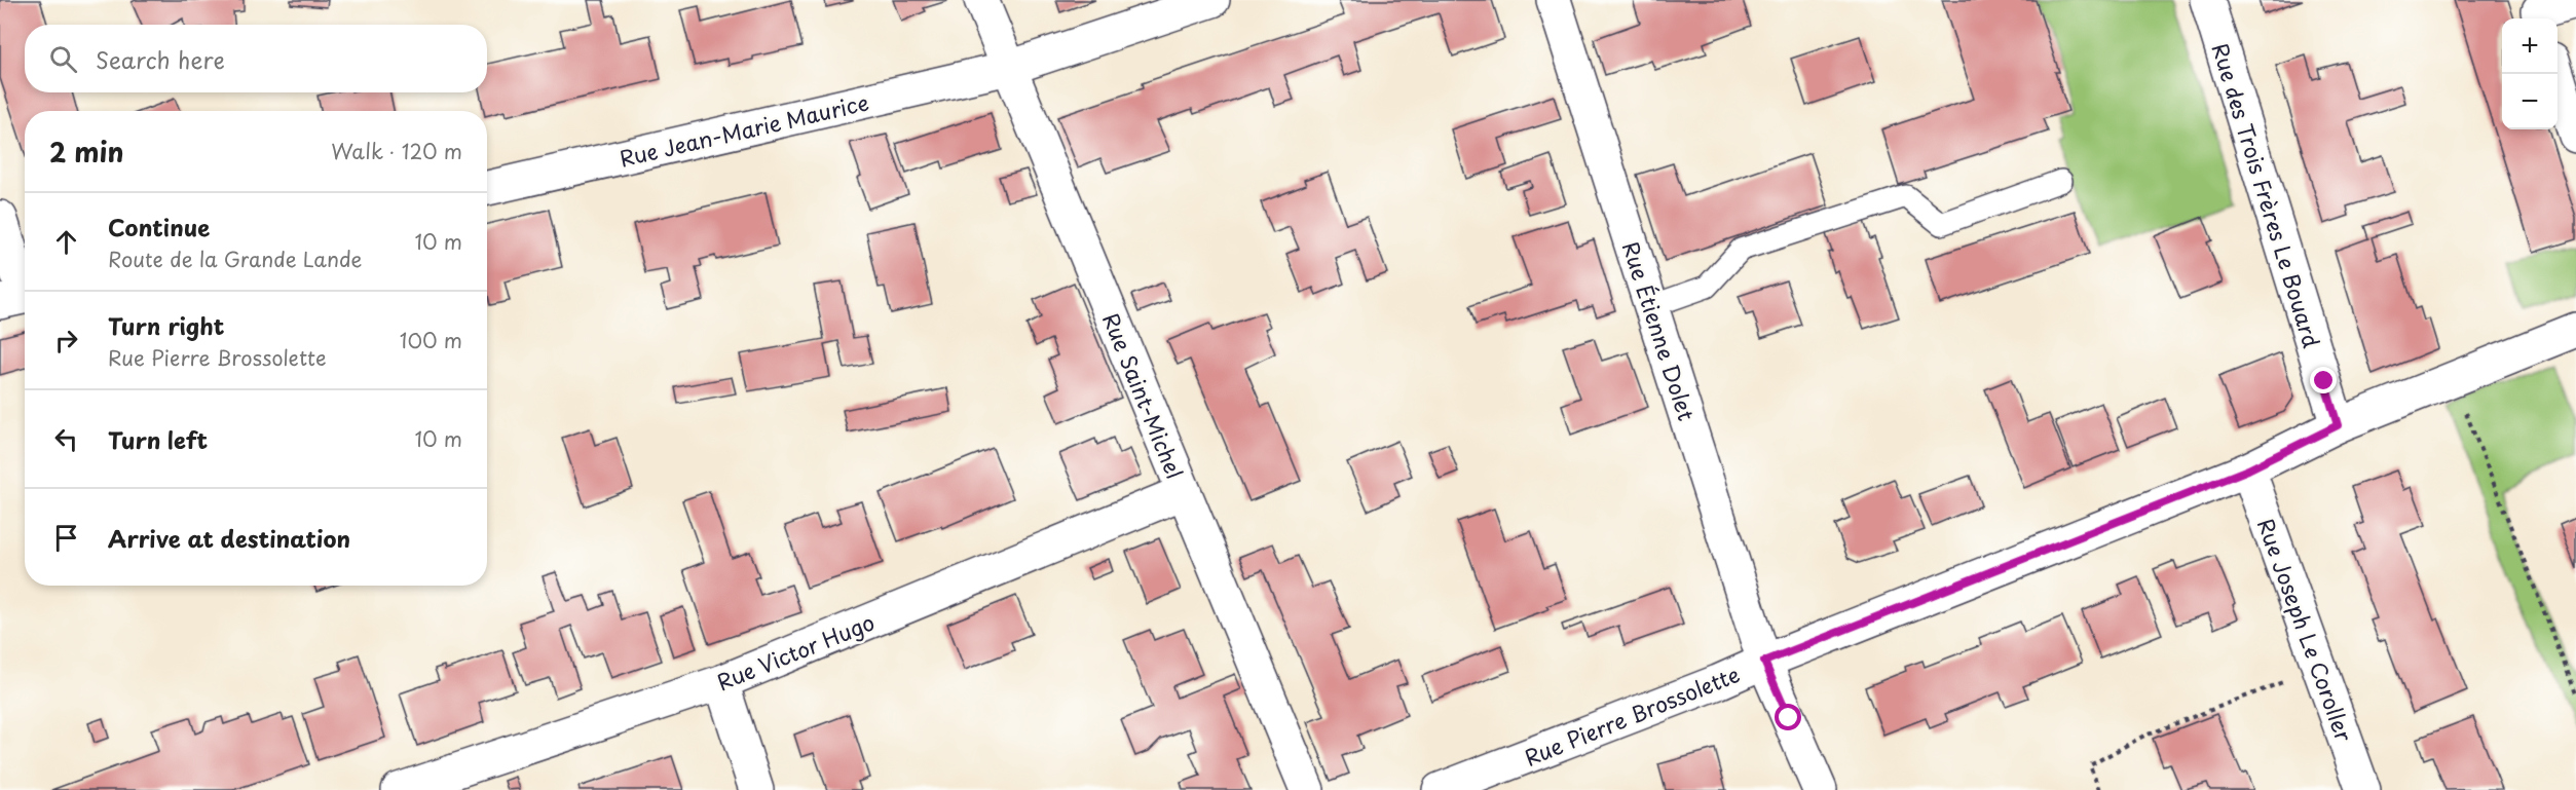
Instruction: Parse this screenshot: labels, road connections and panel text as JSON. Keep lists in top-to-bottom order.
{
  "streets": {
    "street": [
      "Rue Jean-Marie Maurice",
      "Rue des Trois Frères Le Bouard",
      "Rue Étienne Dolet",
      "Rue Saint-Michel",
      "Rue Joseph Le Coroller",
      "Rue Victor Hugo",
      "Rue Pierre Brossolette"
    ]
  },
  "crossings": [
    ["Rue Jean-Marie Maurice", "Rue Saint-Michel"],
    ["Rue des Trois Frères Le Bouard", "Rue Pierre Brossolette"],
    ["Rue Étienne Dolet", "Rue Pierre Brossolette"],
    ["Rue Saint-Michel", "Rue Victor Hugo"],
    ["Rue Joseph Le Coroller", "Rue Pierre Brossolette"]
  ],
  "page": {
    "map_buttons": ["+", "−"],
    "search": "Search here",
    "heading": ["2 min", "Walk · 120 m"],
    "list": [
      ["Continue", "Route de la Grande Lande", "10 m"],
      ["Turn right", "Rue Pierre Brossolette", "100 m"],
      ["Turn left", "10 m"],
      "Arrive at destination"
    ]
  }
}
